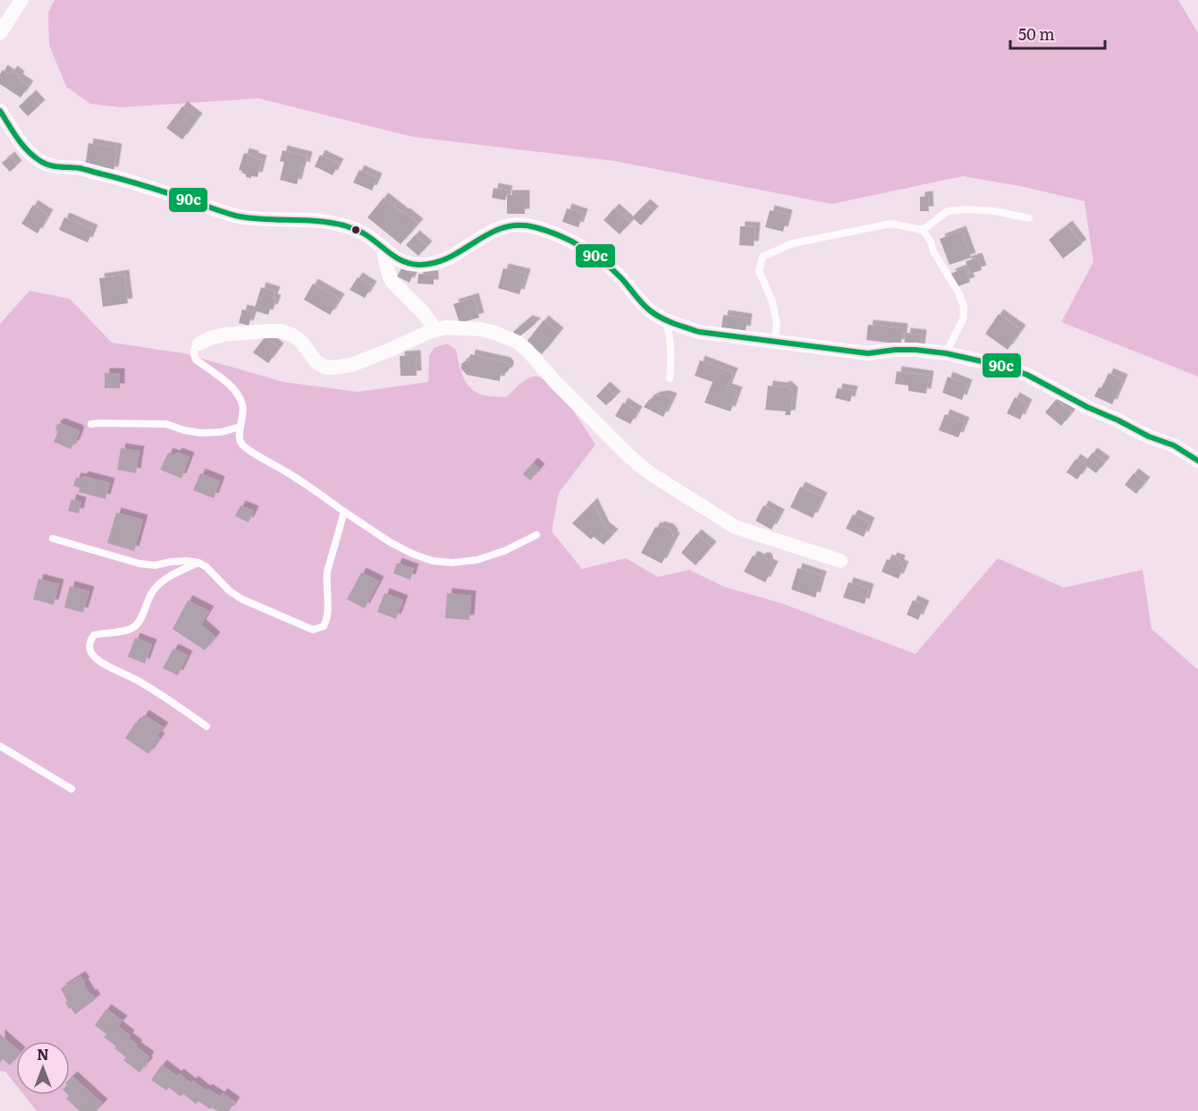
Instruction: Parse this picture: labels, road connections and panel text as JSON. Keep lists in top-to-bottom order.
{
  "lines": ["transit line 90с"],
  "scale_bar": "50 m",
  "north": "top"
}
